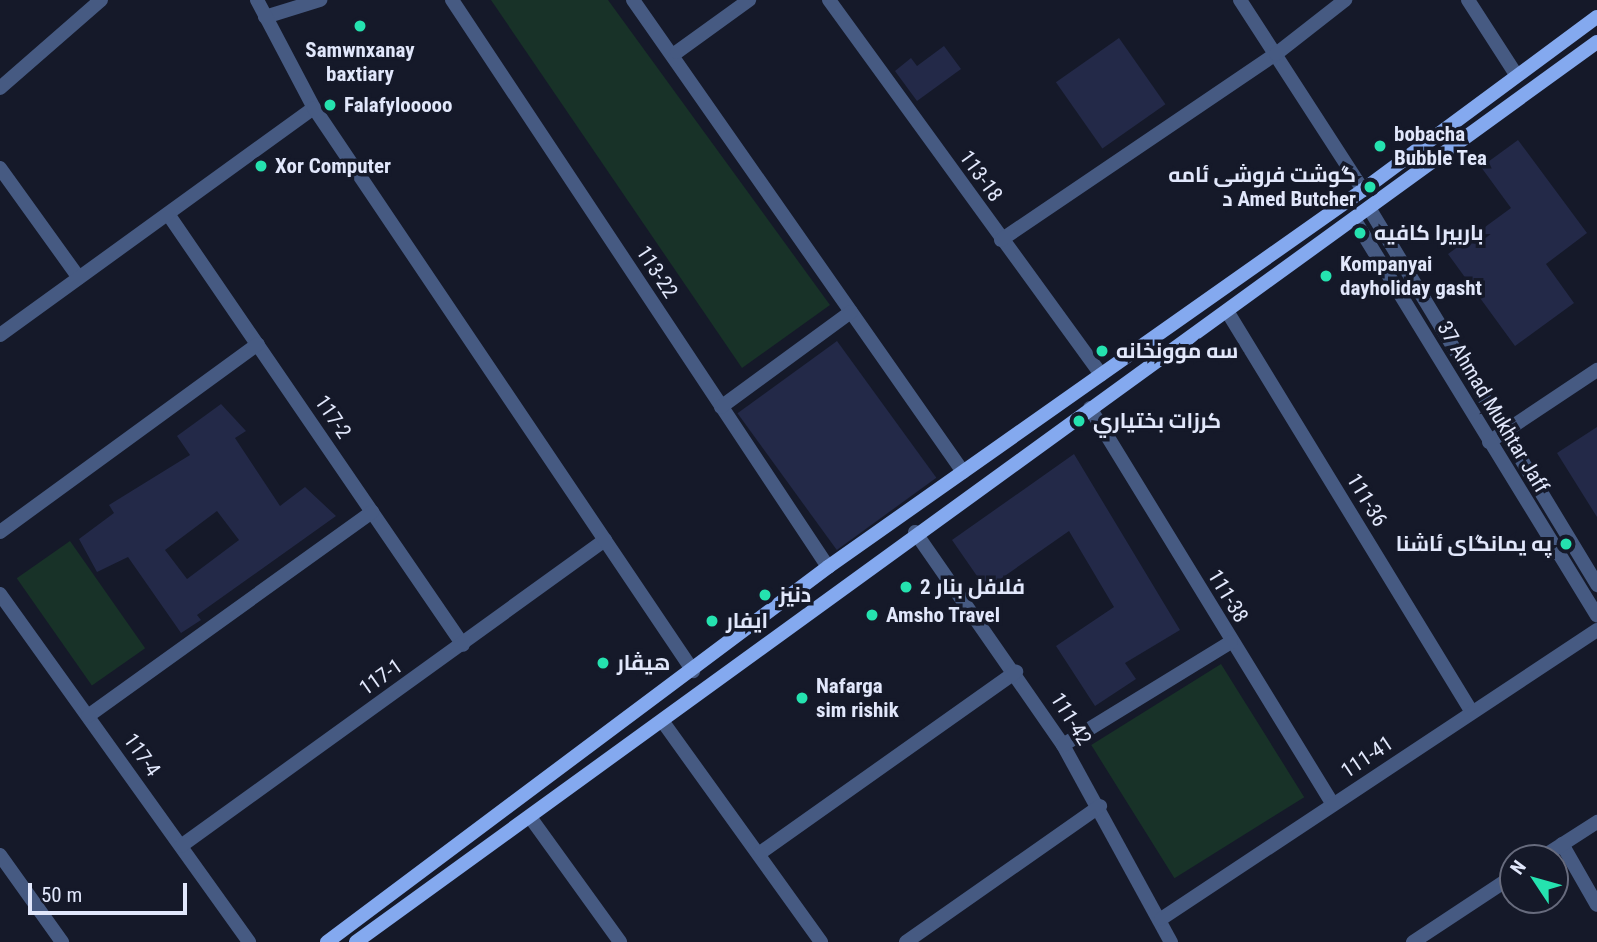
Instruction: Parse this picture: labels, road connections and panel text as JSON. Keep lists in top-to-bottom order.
{
  "streets": {
    "street": [
      "113-18",
      "113-22",
      "37 Ahmad Mukhtar Jaff",
      "117-2",
      "111-36",
      "111-38",
      "117-1",
      "111-42",
      "117-4",
      "111-41"
    ]
  },
  "crossings": [
    ["117-2", "117-1"],
    ["111-36", "111-41"],
    ["111-38", "111-41"],
    ["117-1", "117-4"],
    ["111-42", "111-41"]
  ],
  "places": [
    "Samwnxanay baxtiary",
    "Falafylooooo",
    "bobacha Bubble Tea",
    "Xor Computer",
    "گوشت فروشی ئامه د Amed Butcher",
    "باربيرا كافيه",
    "Kompanyai dayholiday gasht",
    "سه موونخانه",
    "كرزات بختياري",
    "په یمانگای ئاشنا",
    "فلافل بنار 2",
    "دنيز",
    "Amsho Travel",
    "ايفار",
    "هيڤار",
    "Nafarga sim rishik"
  ],
  "scale_bar": "50 m",
  "north": "top left"
}
